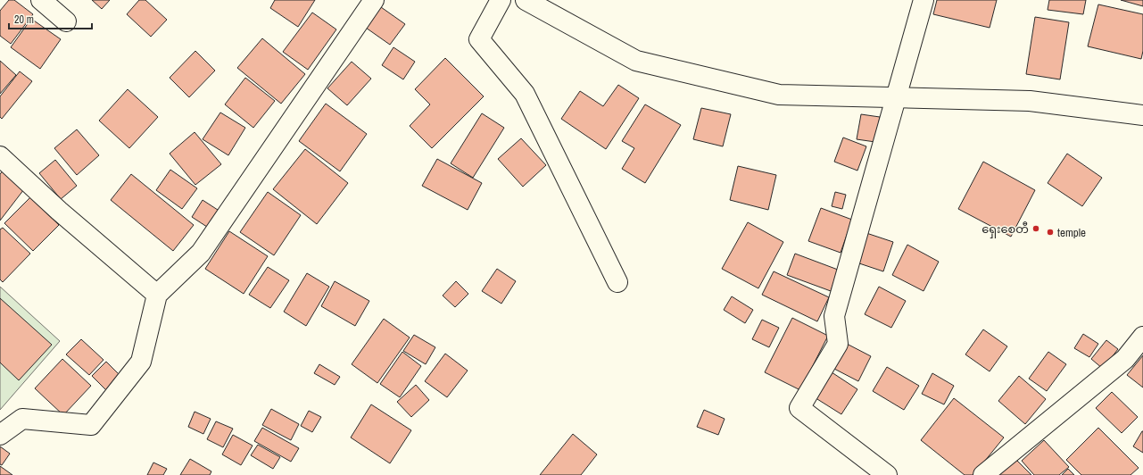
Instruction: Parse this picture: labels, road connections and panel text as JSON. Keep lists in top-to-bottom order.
{
  "places": ["ရှေးစေတီ", "temple"],
  "scale_bar": "20 m"
}
